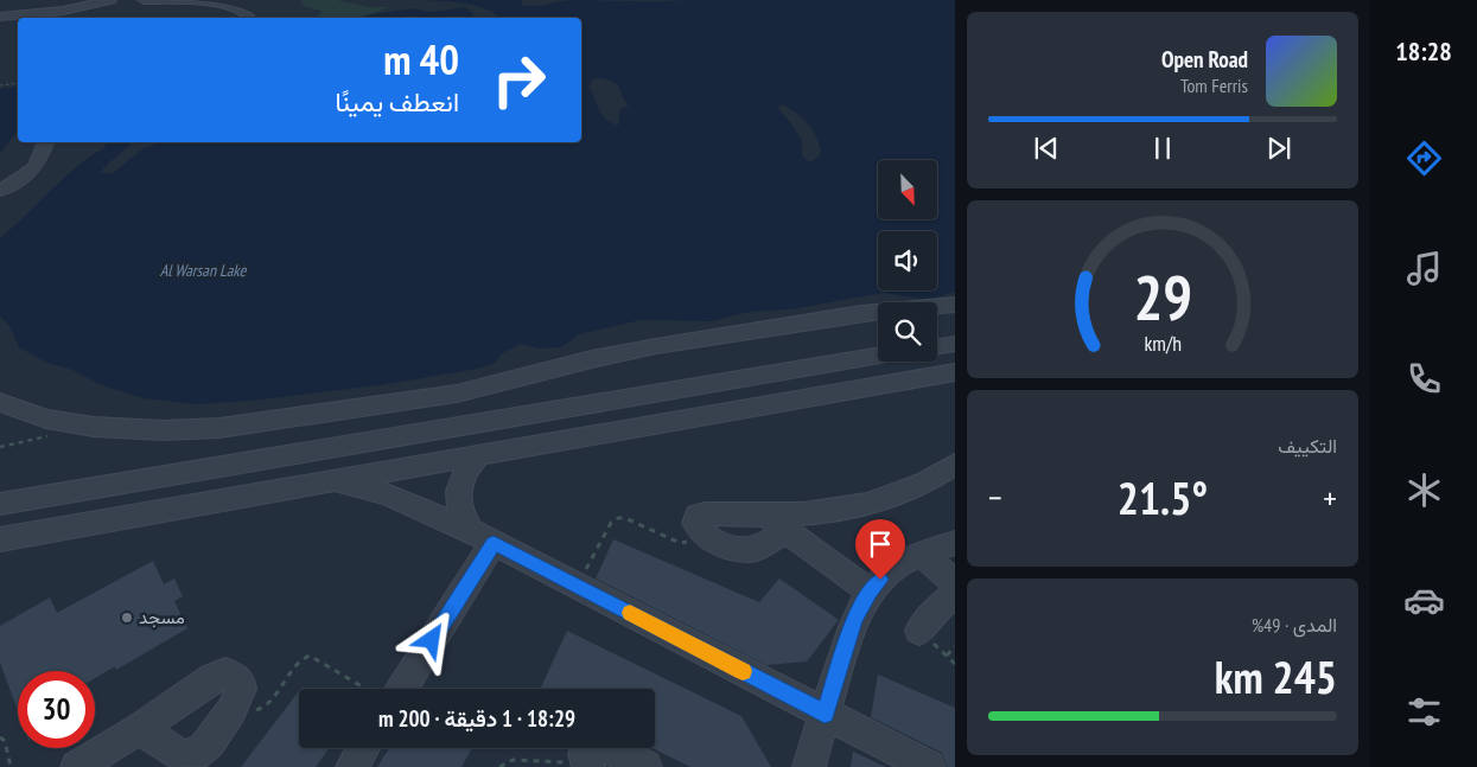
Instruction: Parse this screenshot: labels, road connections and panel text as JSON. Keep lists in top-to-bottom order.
{
  "water": ["Al Warsan Lake"],
  "places": ["مسجد"],
  "north": "bottom right",
  "page": {
    "tabs": "18:28",
    "turn": ["40 m", "انعطف يمينًا"],
    "song": ["Open Road", "Tom Ferris"],
    "tile": [
      "التكييف",
      ["المدى · 49%", "245 km"]
    ],
    "heat": ["−", "21.5°", "+"],
    "limit": "30",
    "trip": "18:29 · 1 دقيقة · 200 m",
    "gauge": ["29", "km/h"]
  }
}
